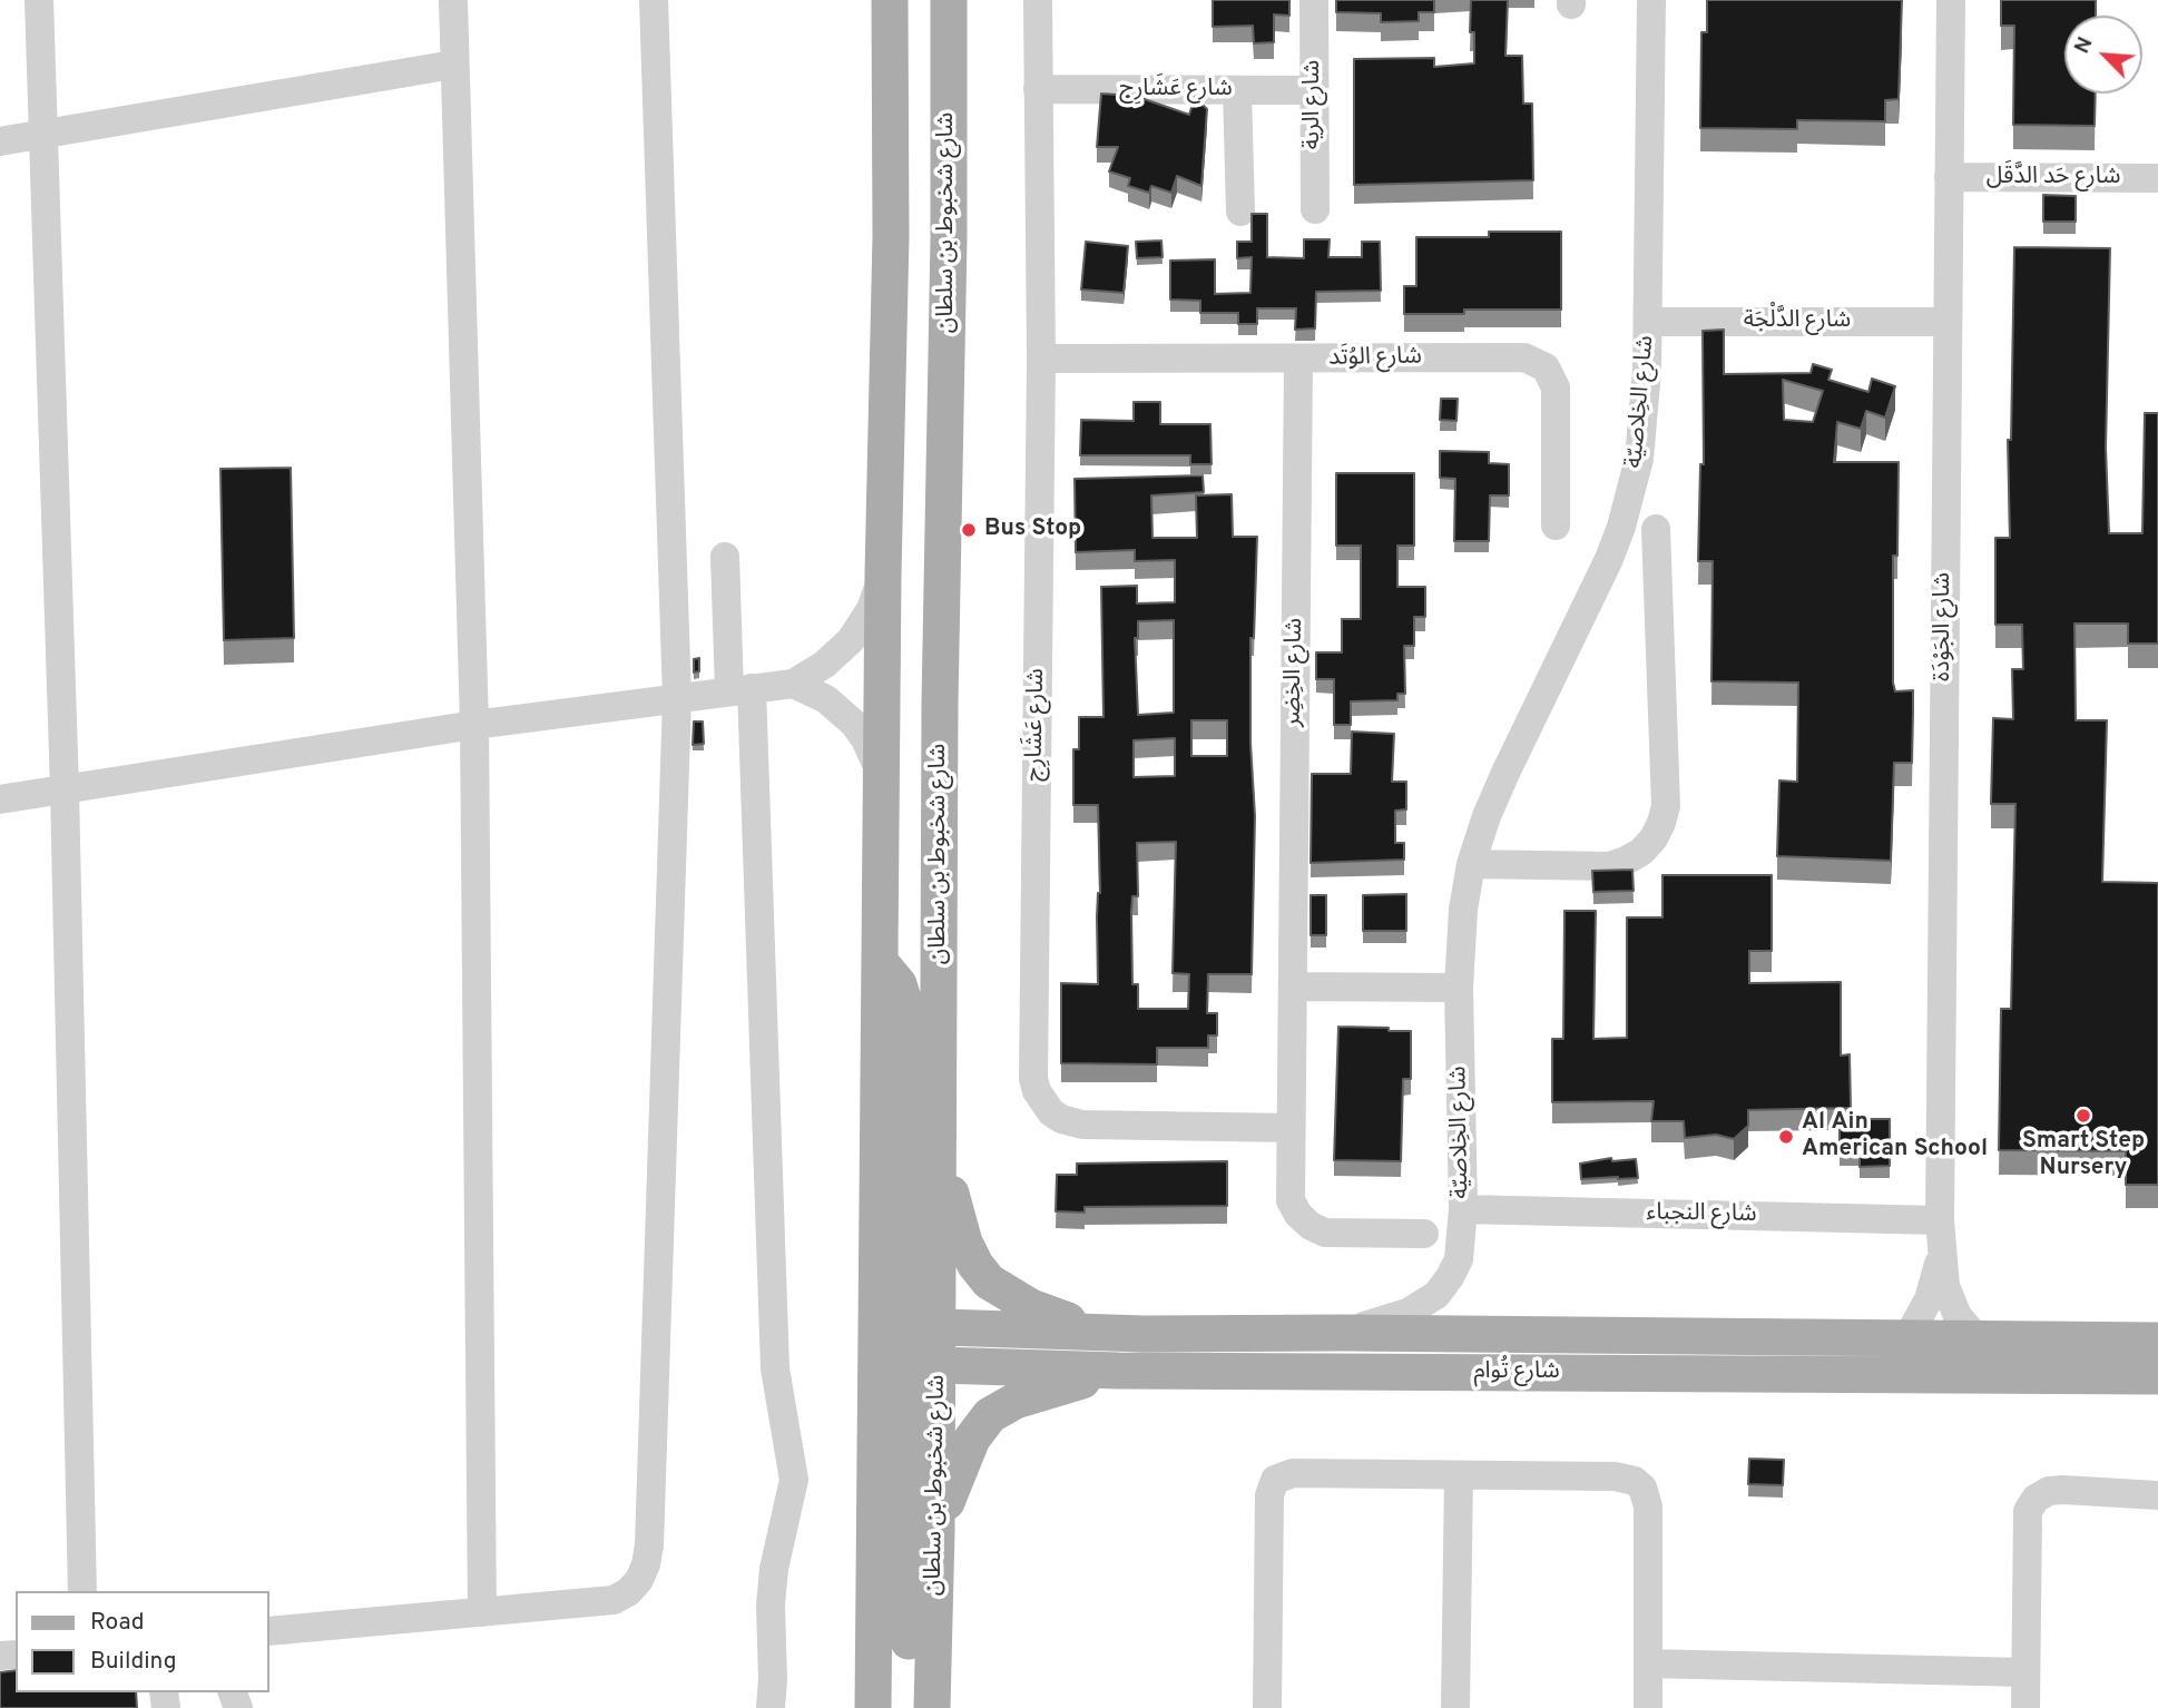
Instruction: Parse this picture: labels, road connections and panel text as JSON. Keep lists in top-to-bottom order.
{
  "streets": {
    "main road": ["شارع شخبوط بن سلطان", "شارع تُوام"],
    "street": [
      "شارع عَشَارِج",
      "شارع الرية",
      "شارع حَد الدَّقَل",
      "شارع الدَّلْجَة",
      "شارع الوُتَد",
      "شارع الخِلاصيّة",
      "شارع الجَوْدَة",
      "شارع الخِضِر",
      "شارع النجباء"
    ]
  },
  "crossings": [
    ["شارع عَشَارِج", "شارع الرية"],
    ["شارع عَشَارِج", "شارع الوُتَد"],
    ["شارع عَشَارِج", "شارع الخِضِر"],
    ["شارع حَد الدَّقَل", "شارع الجَوْدَة"],
    ["شارع شخبوط بن سلطان", "شارع تُوام"],
    ["شارع الدَّلْجَة", "شارع الخِلاصيّة"],
    ["شارع الدَّلْجَة", "شارع الجَوْدَة"],
    ["شارع الوُتَد", "شارع الخِضِر"],
    ["شارع الخِلاصيّة", "شارع النجباء"],
    ["شارع الخِلاصيّة", "شارع تُوام"],
    ["شارع الجَوْدَة", "شارع النجباء"],
    ["شارع الجَوْدَة", "شارع تُوام"]
  ],
  "places": ["Bus Stop", "Smart Step Nursery", "Al Ain American School"],
  "legend": ["Road", "Building"],
  "north": "top left"
}
